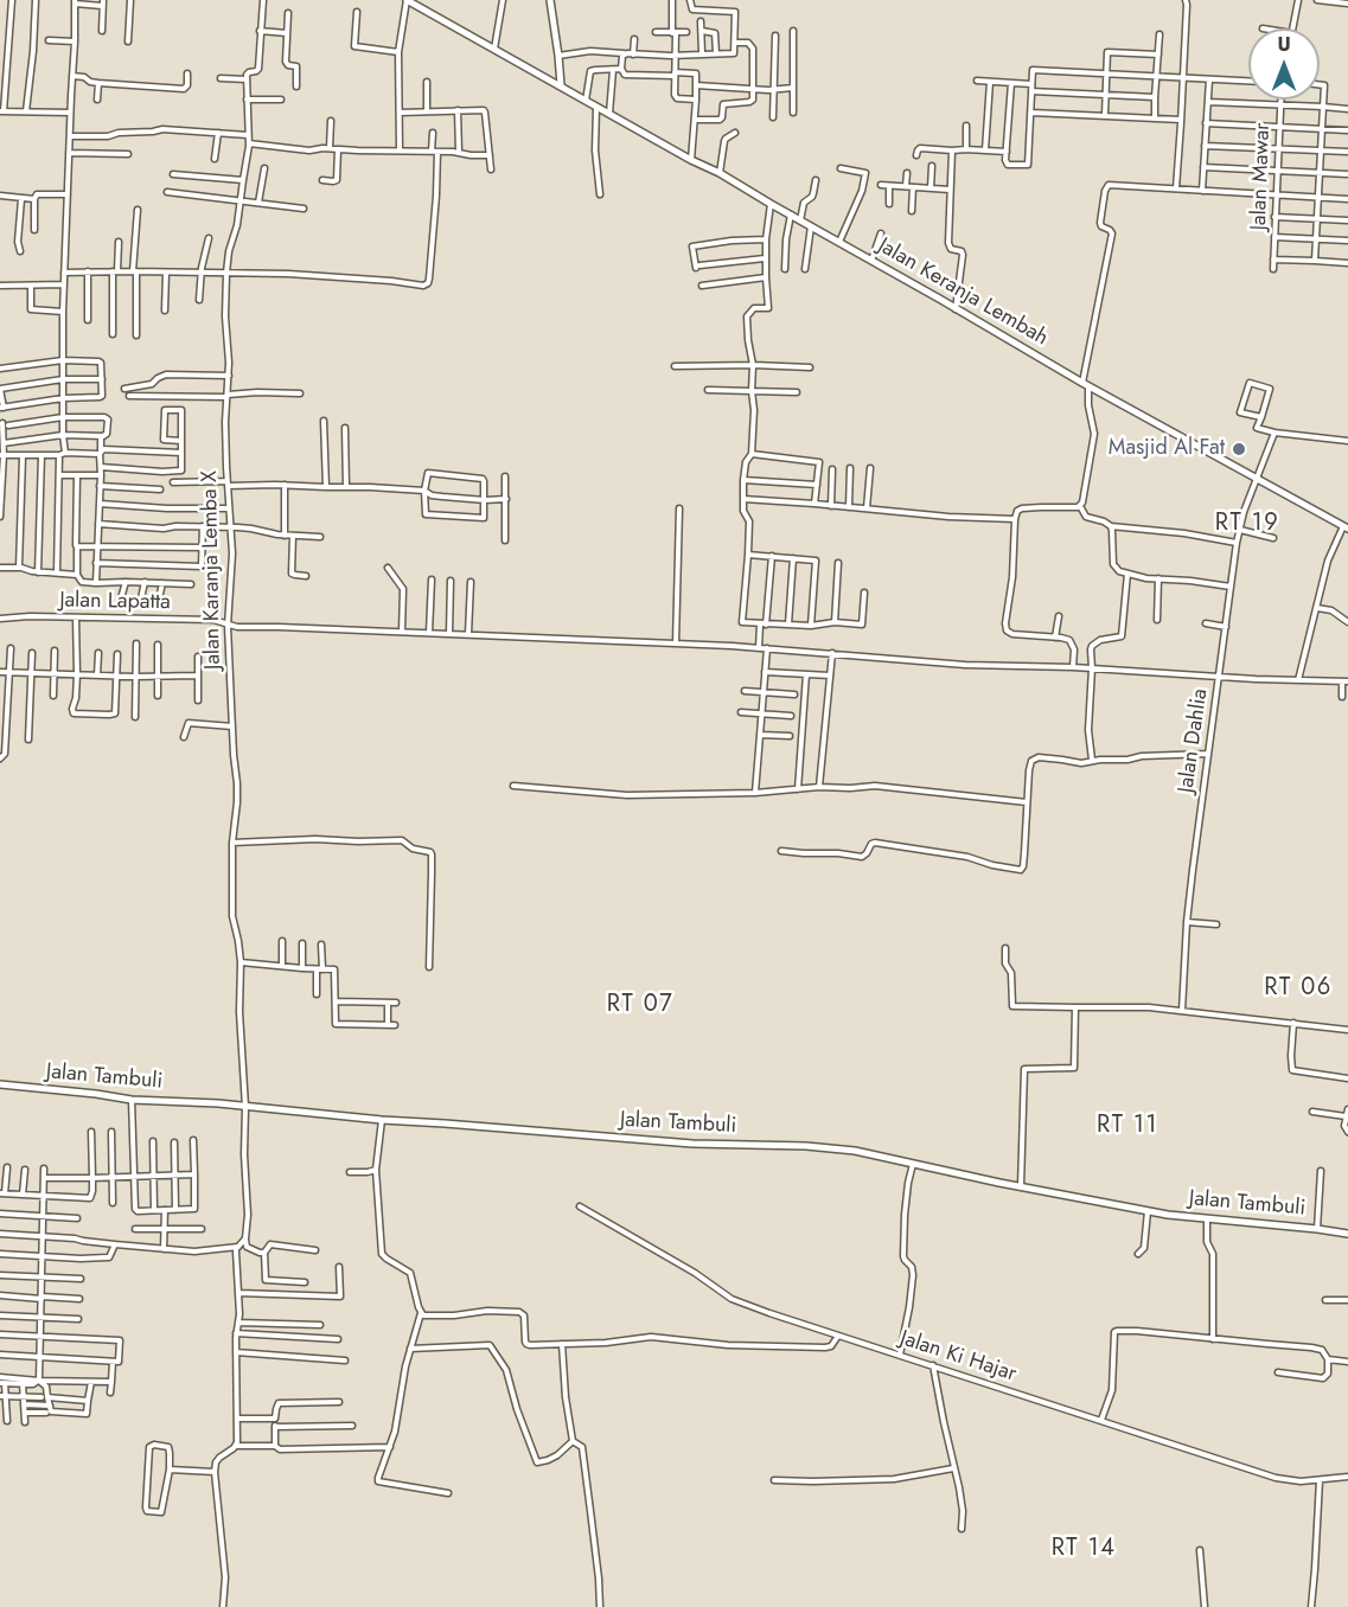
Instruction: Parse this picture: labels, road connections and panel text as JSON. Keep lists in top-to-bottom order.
{
  "streets": {
    "street": [
      "Jalan Mawar",
      "Jalan Keranja Lembah",
      "Jalan Karanja Lemba X",
      "Jalan Lapatta",
      "Jalan Dahlia",
      "Jalan Tambuli",
      "Jalan Ki Hajar"
    ]
  },
  "crossings": [
    ["Jalan Keranja Lembah", "Jalan Dahlia"],
    ["Jalan Karanja Lemba X", "Jalan Lapatta"],
    ["Jalan Karanja Lemba X", "Jalan Tambuli"],
    ["Jalan Lapatta", "Jalan Dahlia"]
  ],
  "districts": [
    "RT 19",
    "RT 06",
    "RT 07",
    "RT 11",
    "RT 14"
  ],
  "places": ["Masjid Al Fat"],
  "north": "top"
}
